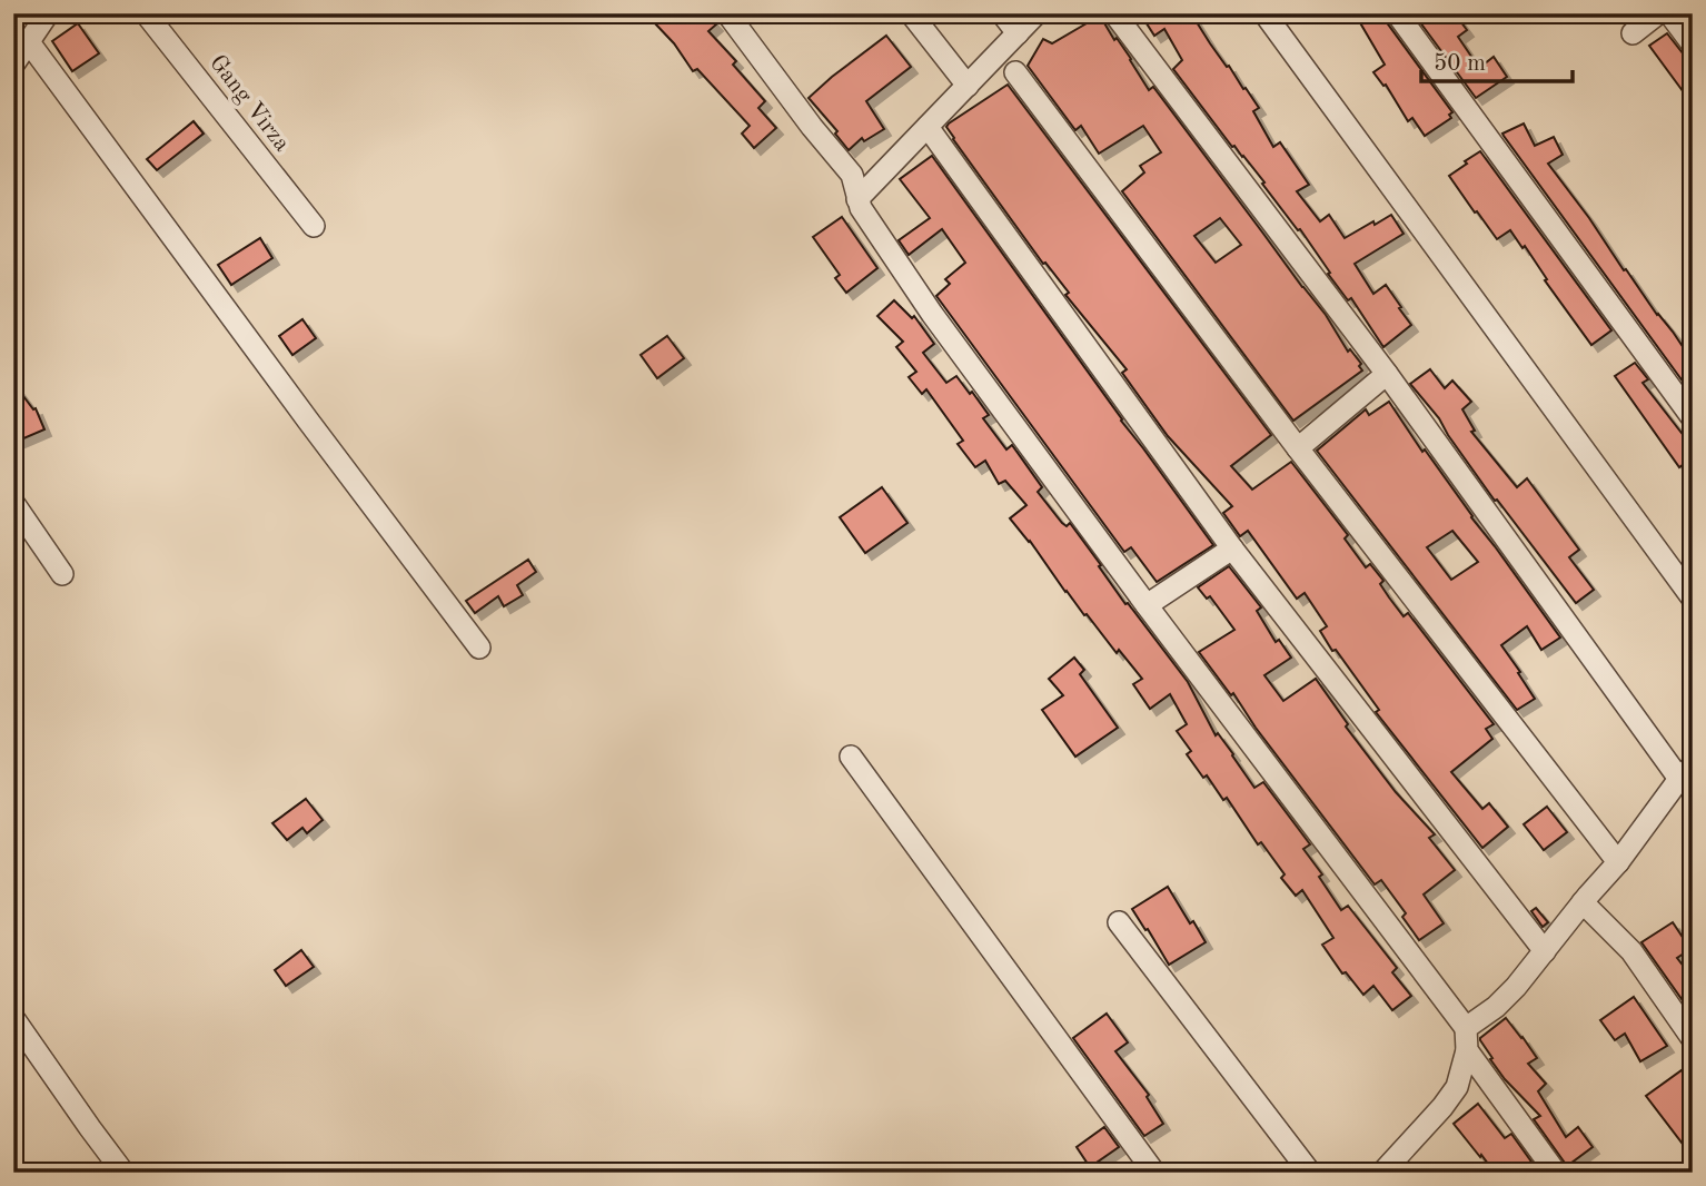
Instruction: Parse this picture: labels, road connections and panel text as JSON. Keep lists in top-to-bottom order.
{
  "streets": {
    "street": ["Gang Virza"]
  },
  "scale_bar": "50 m"
}
